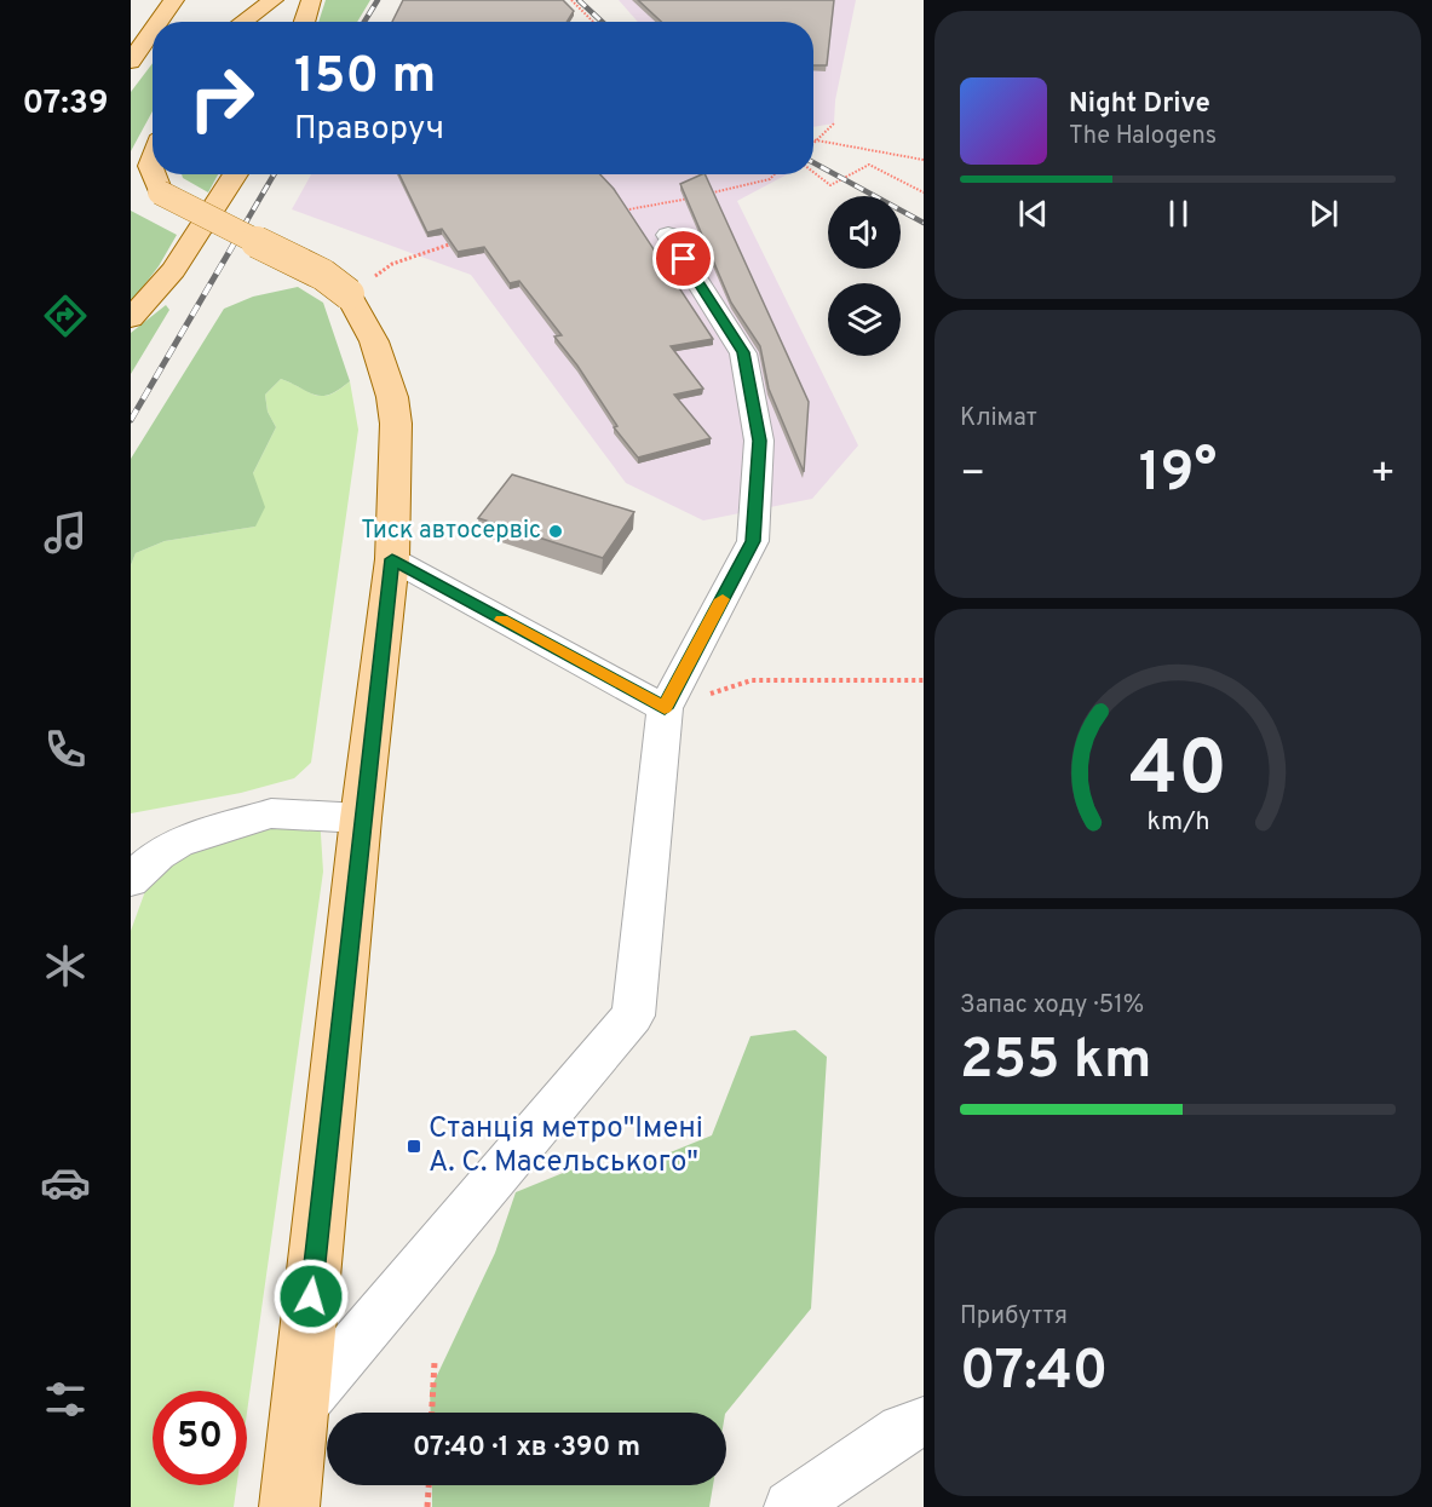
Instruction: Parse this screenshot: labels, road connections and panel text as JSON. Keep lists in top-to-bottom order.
{
  "places": {
    "other": ["Тиск автосервіс"],
    "transit": ["Станція метро\"Імені А. С. Масельського\""]
  },
  "page": {
    "tabs": "07:39",
    "turn": ["150 m", "Праворуч"],
    "song": ["Night Drive", "The Halogens"],
    "tile": [
      "Клімат",
      ["Запас ходу · 51%", "255 km"],
      ["Прибуття", "07:40"]
    ],
    "heat": ["−", "19°", "+"],
    "limit": "50",
    "trip": "07:40 · 1 хв · 390 m",
    "gauge": ["40", "km/h"]
  }
}
